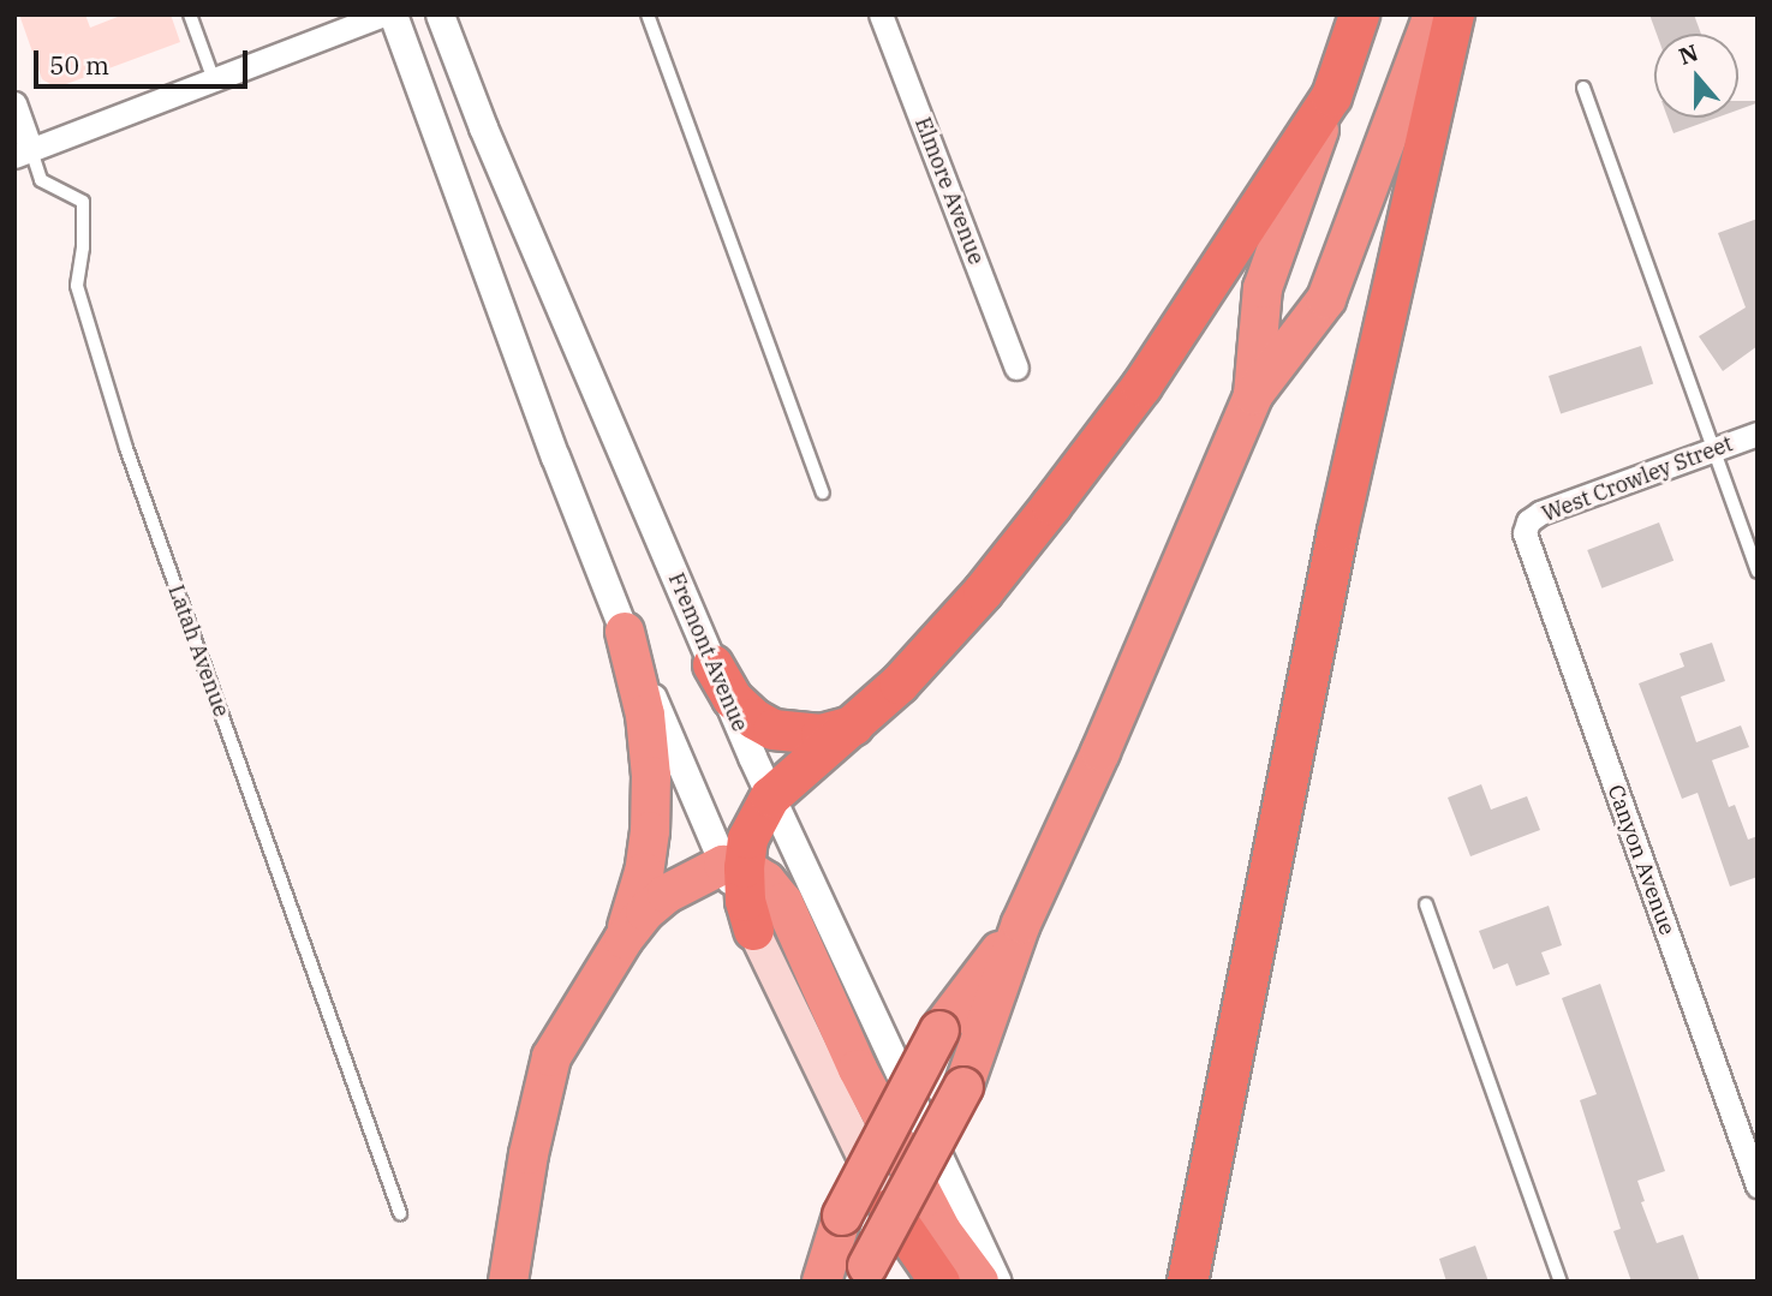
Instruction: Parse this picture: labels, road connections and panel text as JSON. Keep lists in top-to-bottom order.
{
  "streets": {
    "street": [
      "Elmore Avenue",
      "West Crowley Street",
      "Latah Avenue",
      "Fremont Avenue",
      "Canyon Avenue"
    ]
  },
  "crossings": [
    ["West Crowley Street", "Canyon Avenue"]
  ],
  "scale_bar": "50 m",
  "north": "top"
}
